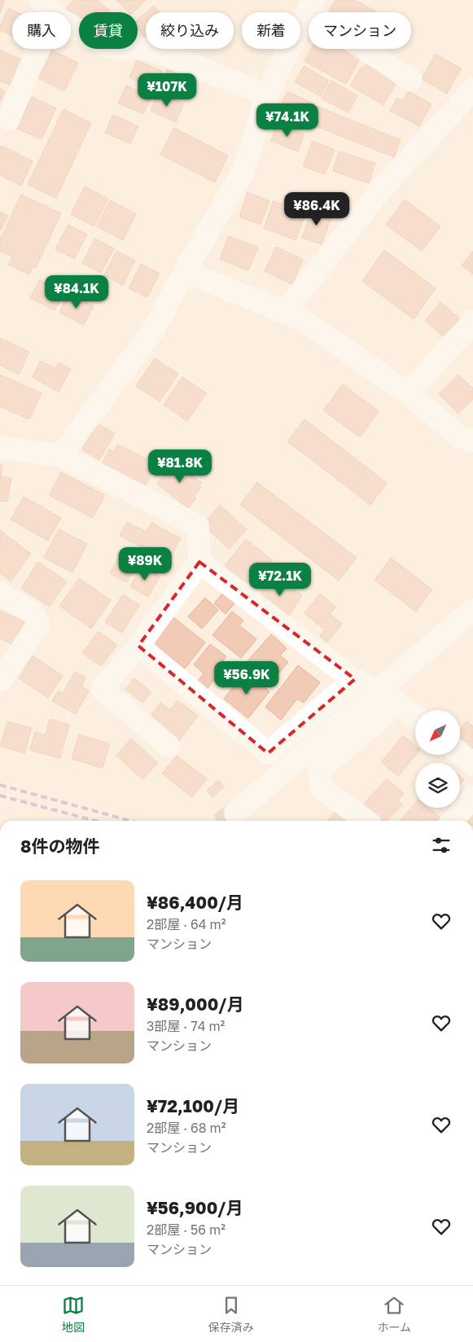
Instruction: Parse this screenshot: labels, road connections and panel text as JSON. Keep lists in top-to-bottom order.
{
  "north": "bottom left",
  "page": {
    "chip": [
      "購入",
      "賃貸",
      "絞り込み",
      "新着",
      "マンション"
    ],
    "price": [
      "¥107K",
      "¥74.1K",
      "¥86.4K",
      "¥84.1K",
      "¥81.8K",
      "¥89K",
      "¥72.1K",
      "¥56.9K"
    ],
    "heading": "8件の物件",
    "list": [
      {
        "name": "¥86,400/月",
        "note": "2部屋 · 64 m² · マンション"
      },
      {
        "name": "¥89,000/月",
        "note": "3部屋 · 74 m² · マンション"
      },
      {
        "name": "¥72,100/月",
        "note": "2部屋 · 68 m² · マンション"
      },
      {
        "name": "¥56,900/月",
        "note": "2部屋 · 56 m² · マンション"
      }
    ],
    "tabs": ["地図", "保存済み", "ホーム"]
  }
}
